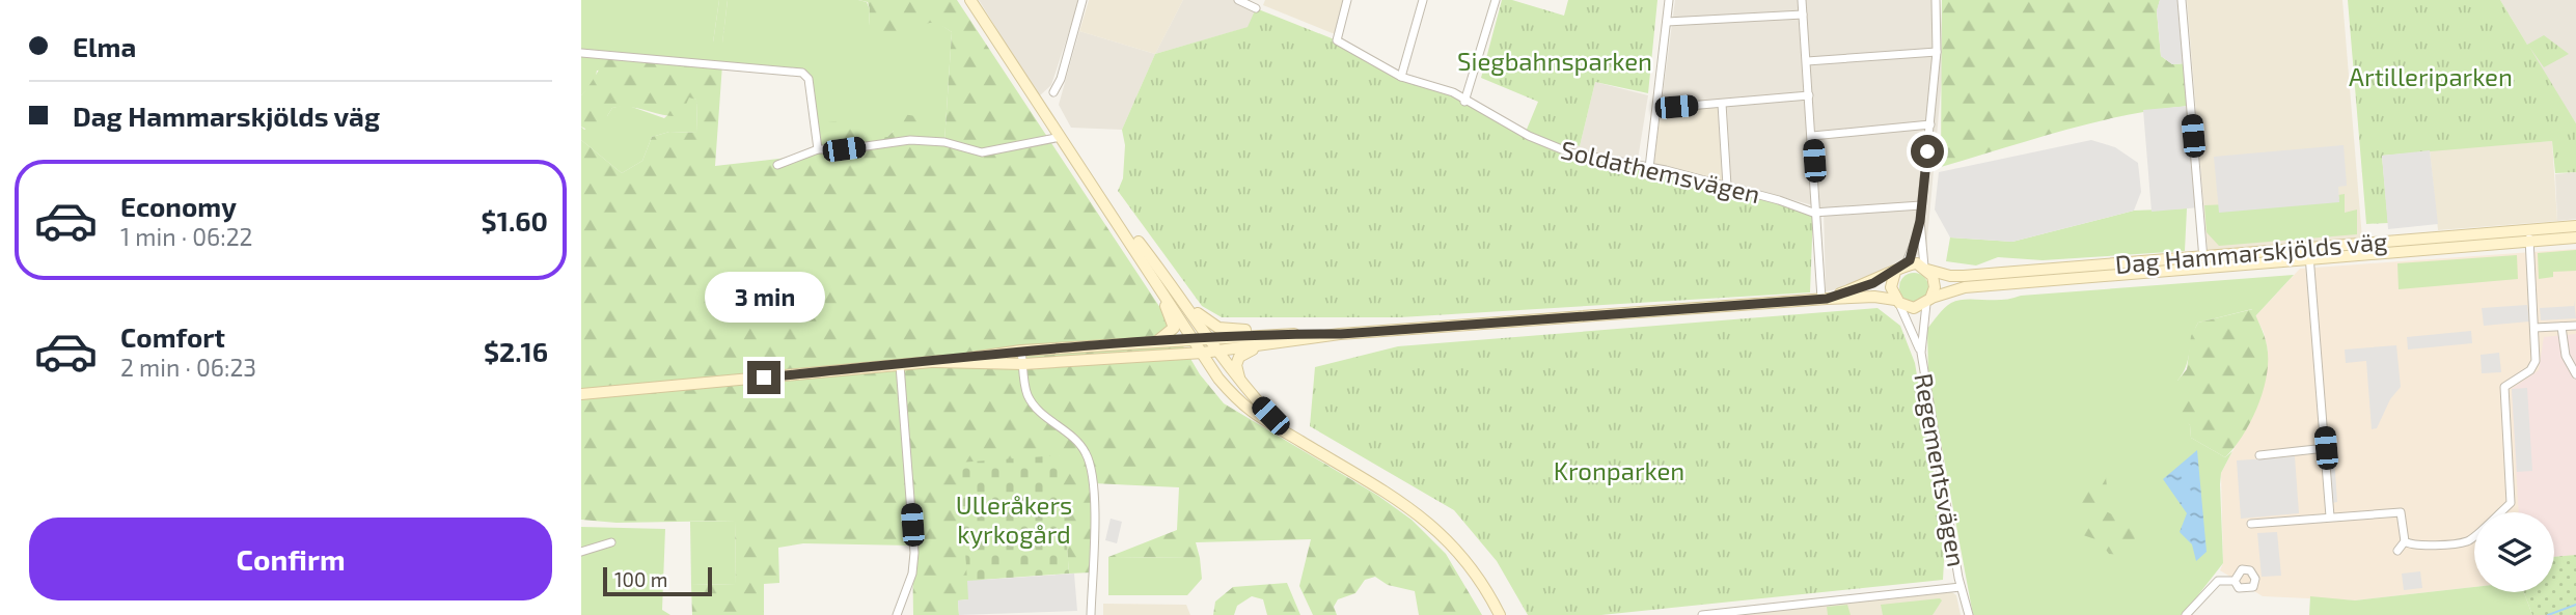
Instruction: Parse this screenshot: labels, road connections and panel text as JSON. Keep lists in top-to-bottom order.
{
  "streets": {
    "main road": ["Dag Hammarskjölds väg"],
    "street": ["Soldathemsvägen", "Regementsvägen"]
  },
  "crossings": [
    ["Dag Hammarskjölds väg", "Regementsvägen"]
  ],
  "parks": [
    "Siegbahnsparken",
    "Artilleriparken",
    "Kronparken",
    "Ulleråkers kyrkogård"
  ],
  "scale_bar": "100 m",
  "page": {
    "banner": ["Elma", "Dag Hammarskjölds väg"],
    "list": [
      {
        "name": "Economy",
        "note": "1 min · 06:22",
        "value": "$1.60"
      },
      {
        "name": "Comfort",
        "note": "2 min · 06:23",
        "value": "$2.16"
      }
    ],
    "bubble": "3 min",
    "buttons": "Confirm",
    "scale": "100 m"
  }
}
